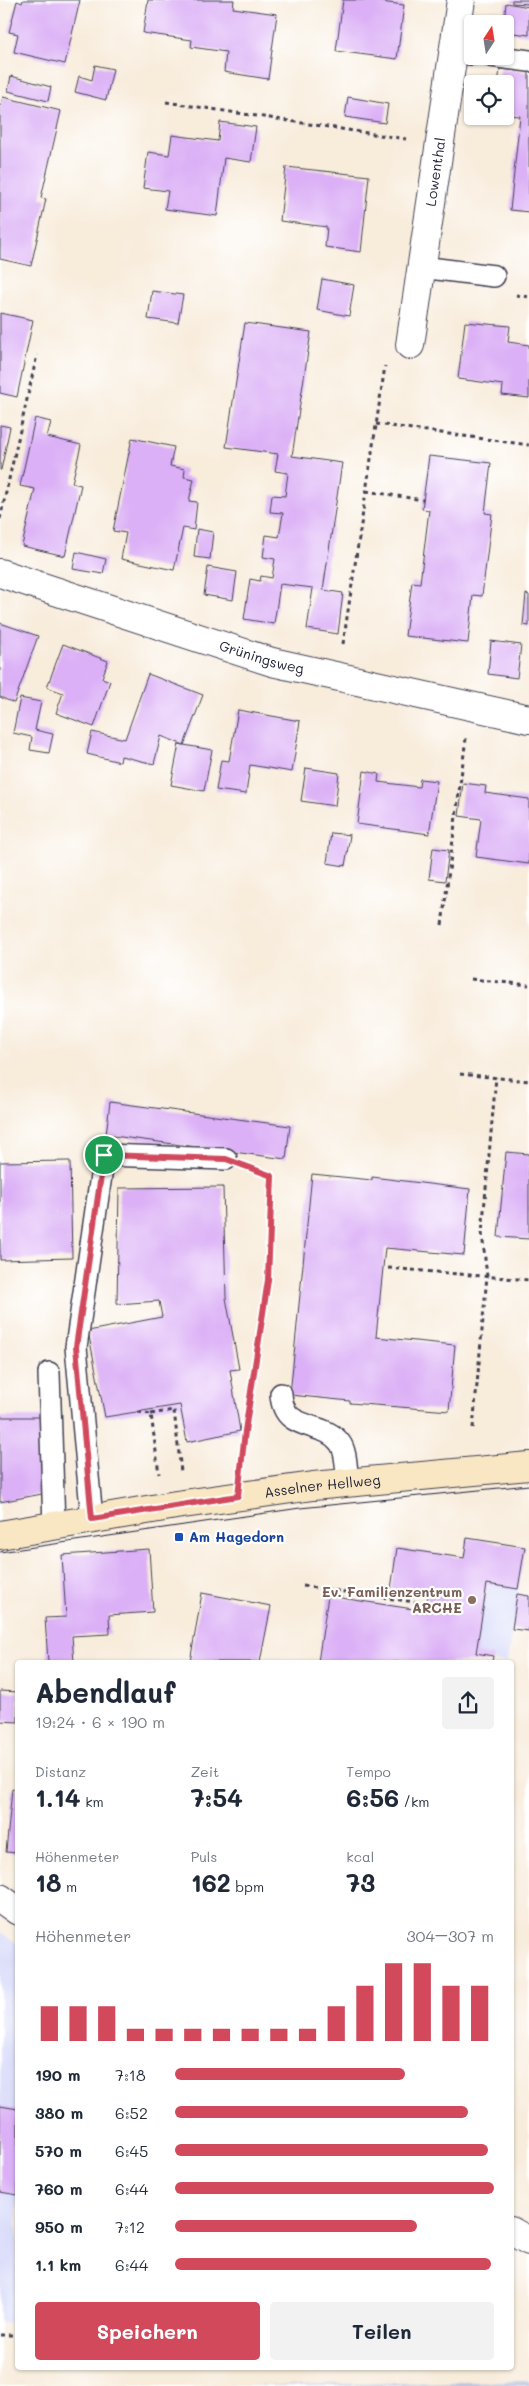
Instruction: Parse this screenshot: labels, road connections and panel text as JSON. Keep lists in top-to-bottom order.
{
  "streets": {
    "main road": ["Asselner Hellweg"],
    "street": ["Lowenthal", "Grüningsweg"]
  },
  "places": {
    "transit": ["Am Hagedorn"],
    "other": ["Ev. Familienzentrum ARCHE"]
  },
  "north": "top",
  "page": {
    "heading": ["Abendlauf", "19:24 · 6 × 190 m"],
    "stats": [
      ["Distanz", "1.14 km"],
      ["Zeit", "7:54"],
      ["Tempo", "6:56 /km"],
      ["Höhenmeter", "18 m"],
      ["Puls", "162 bpm"],
      ["kcal", "73"]
    ],
    "chart": ["Höhenmeter", "304–307 m"],
    "list": [
      {
        "name": "190 m",
        "note": "7:18"
      },
      {
        "name": "380 m",
        "note": "6:52"
      },
      {
        "name": "570 m",
        "note": "6:45"
      },
      {
        "name": "760 m",
        "note": "6:44"
      },
      {
        "name": "950 m",
        "note": "7:12"
      },
      {
        "name": "1.1 km",
        "note": "6:44"
      }
    ],
    "buttons": ["Speichern", "Teilen"]
  }
}
